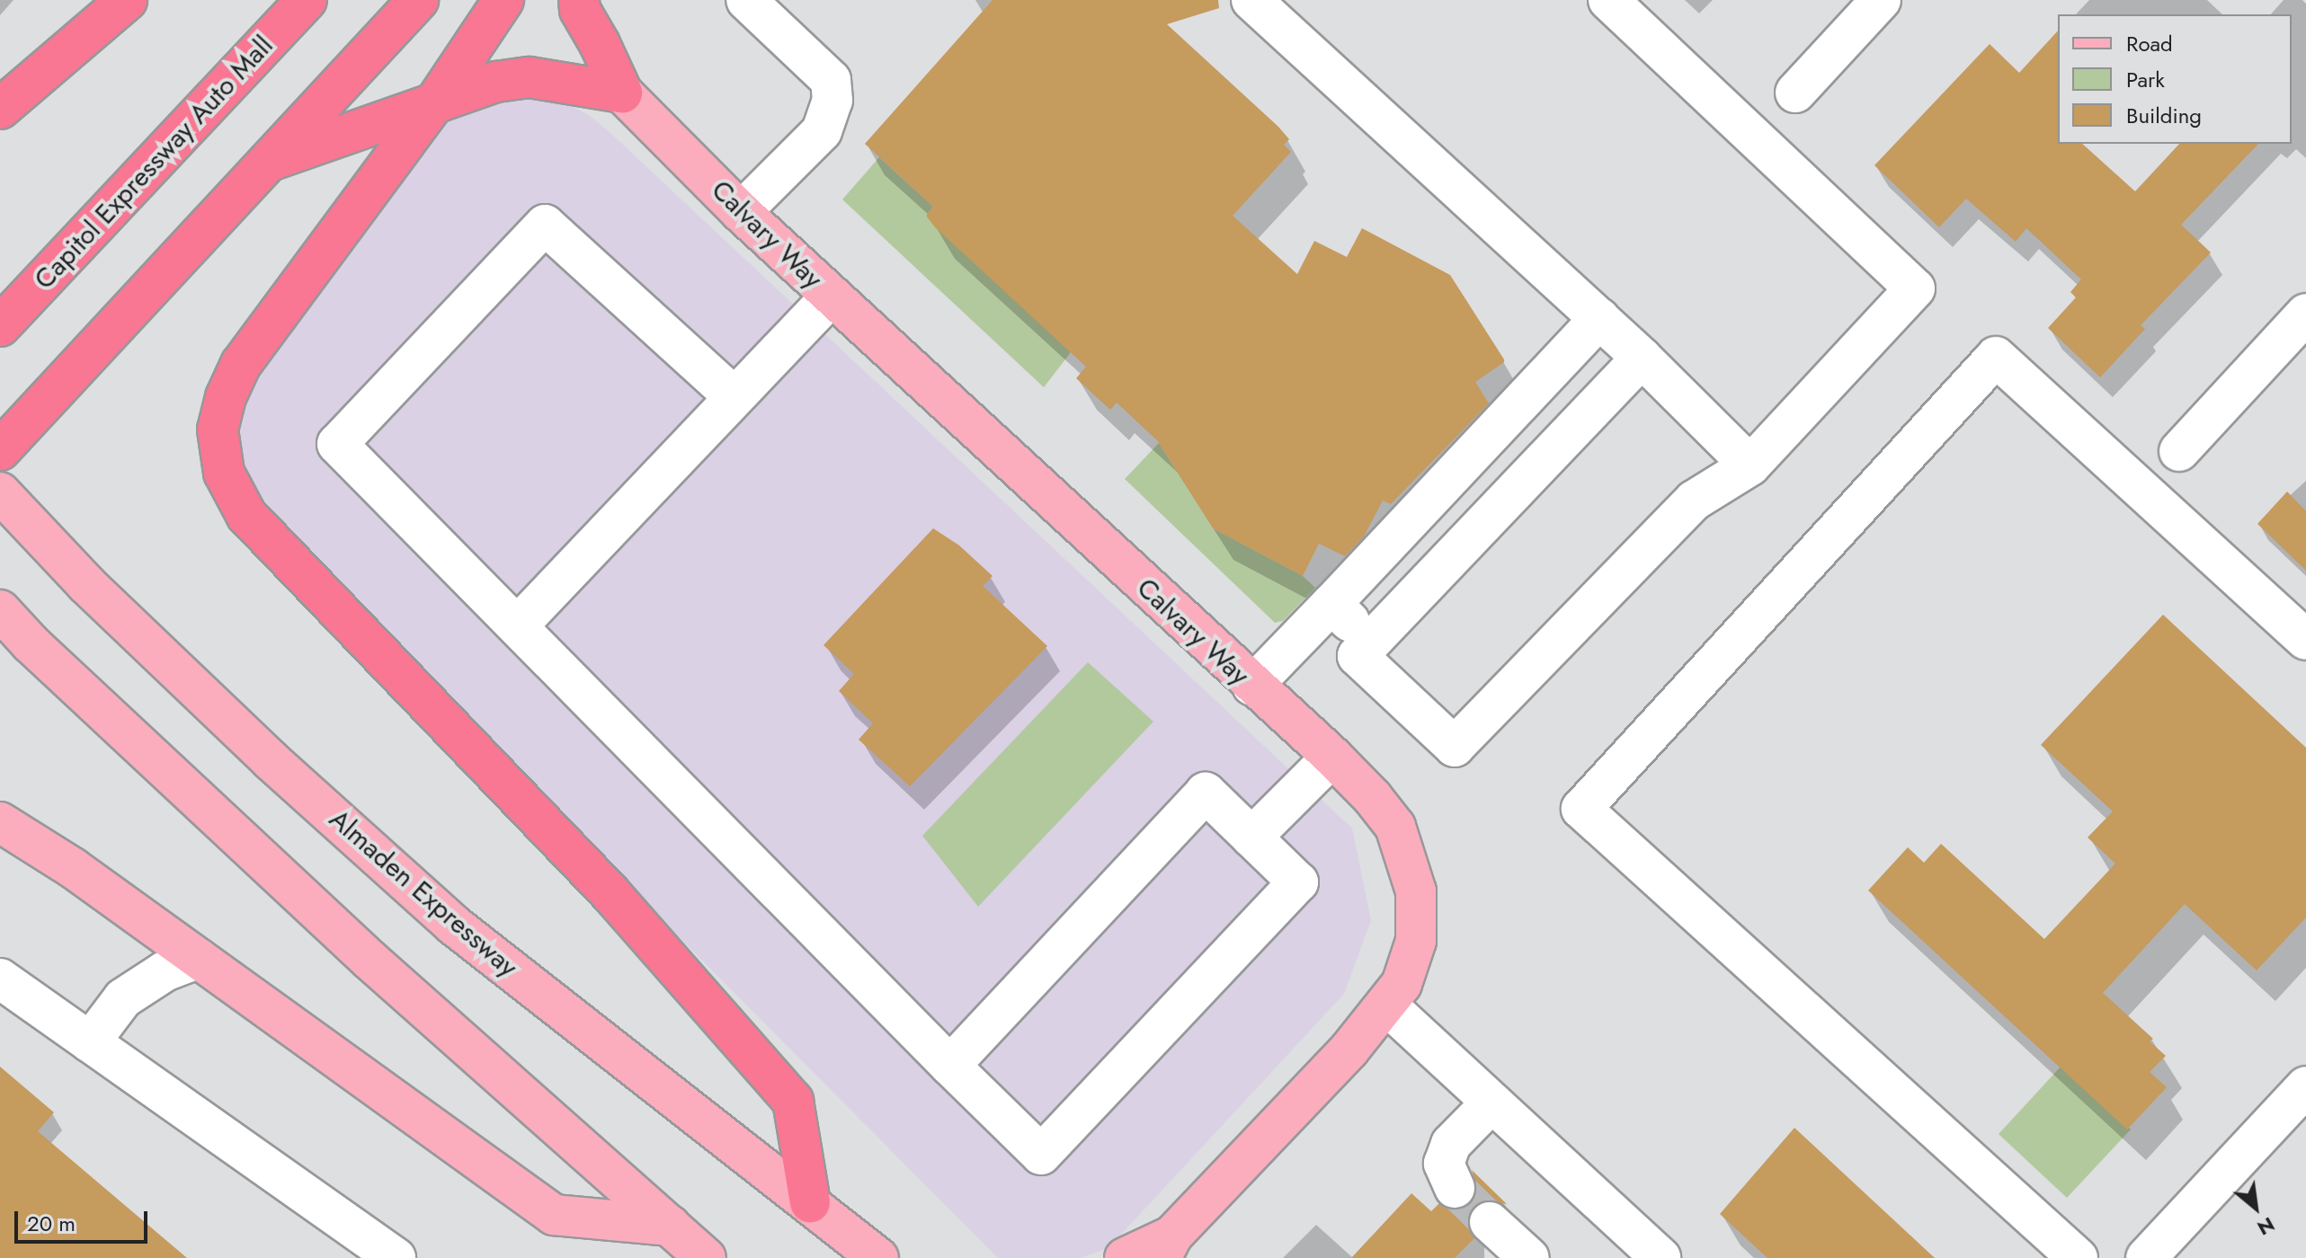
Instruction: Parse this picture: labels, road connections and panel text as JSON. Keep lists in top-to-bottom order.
{
  "streets": {
    "highway": ["Capitol Expressway Auto Mall"],
    "main road": ["Calvary Way", "Almaden Expressway"]
  },
  "legend": ["Road", "Park", "Building"],
  "scale_bar": "20 m",
  "north": "bottom right"
}
